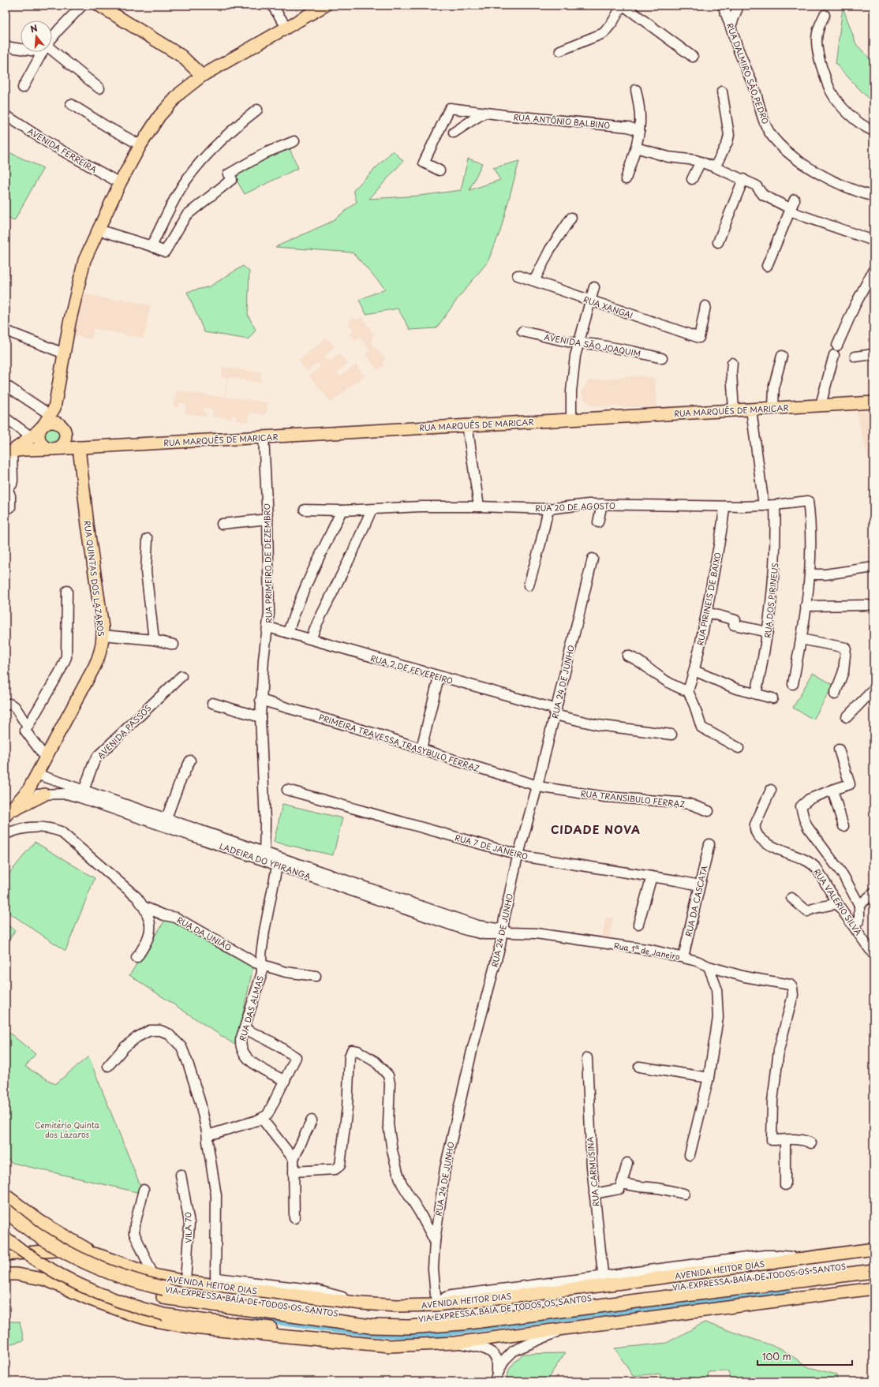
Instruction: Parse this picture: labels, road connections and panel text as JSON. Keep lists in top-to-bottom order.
{
  "streets": {
    "highway": ["VIA EXPRESSA BAÍA DE TODOS OS SANTOS"],
    "main road": ["RUA MARQUÊS DE MARICAR", "RUA QUINTAS DOS LAZAROS", "AVENIDA HEITOR DIAS"],
    "street": [
      "RUA DALMIRO SÃO PEDRO",
      "RUA ANTÔNIO BALBINO",
      "AVENIDA FERREIRA",
      "RUA XANGAI",
      "AVENIDA SÃO JOAQUIM",
      "RUA 20 DE AGOSTO",
      "RUA PRIMEIRO DE DEZEMBRO",
      "RUA PIRINEIS DE BAIXO",
      "RUA DOS PIRINEUS",
      "RUA 2 DE FEVEREIRO",
      "RUA 24 DE JUNHO",
      "AVENIDA PASSOS",
      "PRIMEIRA TRAVESSA TRASYBULO FERRAZ",
      "RUA TRANSIBULO FERRAZ",
      "RUA 7 DE JANEIRO",
      "LADEIRA DO YPIRANGA",
      "RUA DA CASCATA",
      "RUA VALERIO SILVA",
      "RUA DA UNIÃO",
      "Rua 1ª de Janeiro",
      "RUA DAS ALMAS",
      "RUA CARMUSINA",
      "VILA 70"
    ]
  },
  "crossings": [
    ["RUA MARQUÊS DE MARICAR", "RUA PRIMEIRO DE DEZEMBRO"],
    ["RUA MARQUÊS DE MARICAR", "RUA QUINTAS DOS LAZAROS"],
    ["RUA 20 DE AGOSTO", "RUA PIRINEIS DE BAIXO"],
    ["RUA 20 DE AGOSTO", "RUA DOS PIRINEUS"],
    ["RUA PRIMEIRO DE DEZEMBRO", "RUA 2 DE FEVEREIRO"],
    ["RUA PRIMEIRO DE DEZEMBRO", "PRIMEIRA TRAVESSA TRASYBULO FERRAZ"],
    ["RUA PRIMEIRO DE DEZEMBRO", "LADEIRA DO YPIRANGA"],
    ["RUA QUINTAS DOS LAZAROS", "LADEIRA DO YPIRANGA"],
    ["RUA 2 DE FEVEREIRO", "RUA 24 DE JUNHO"],
    ["RUA 24 DE JUNHO", "PRIMEIRA TRAVESSA TRASYBULO FERRAZ"],
    ["RUA 24 DE JUNHO", "RUA TRANSIBULO FERRAZ"],
    ["RUA 24 DE JUNHO", "RUA 7 DE JANEIRO"],
    ["RUA 24 DE JUNHO", "LADEIRA DO YPIRANGA"],
    ["RUA 24 DE JUNHO", "Rua 1ª de Janeiro"],
    ["RUA 24 DE JUNHO", "AVENIDA HEITOR DIAS"],
    ["AVENIDA PASSOS", "LADEIRA DO YPIRANGA"],
    ["PRIMEIRA TRAVESSA TRASYBULO FERRAZ", "RUA TRANSIBULO FERRAZ"],
    ["RUA 7 DE JANEIRO", "RUA DA CASCATA"],
    ["LADEIRA DO YPIRANGA", "Rua 1ª de Janeiro"],
    ["LADEIRA DO YPIRANGA", "RUA DAS ALMAS"],
    ["RUA DA CASCATA", "Rua 1ª de Janeiro"],
    ["RUA DA UNIÃO", "RUA DAS ALMAS"],
    ["RUA CARMUSINA", "AVENIDA HEITOR DIAS"],
    ["VILA 70", "AVENIDA HEITOR DIAS"]
  ],
  "districts": ["CIDADE NOVA"],
  "parks": ["Cemitério Quinta dos Lázaros"],
  "scale_bar": "100 m",
  "north": "top"
}
